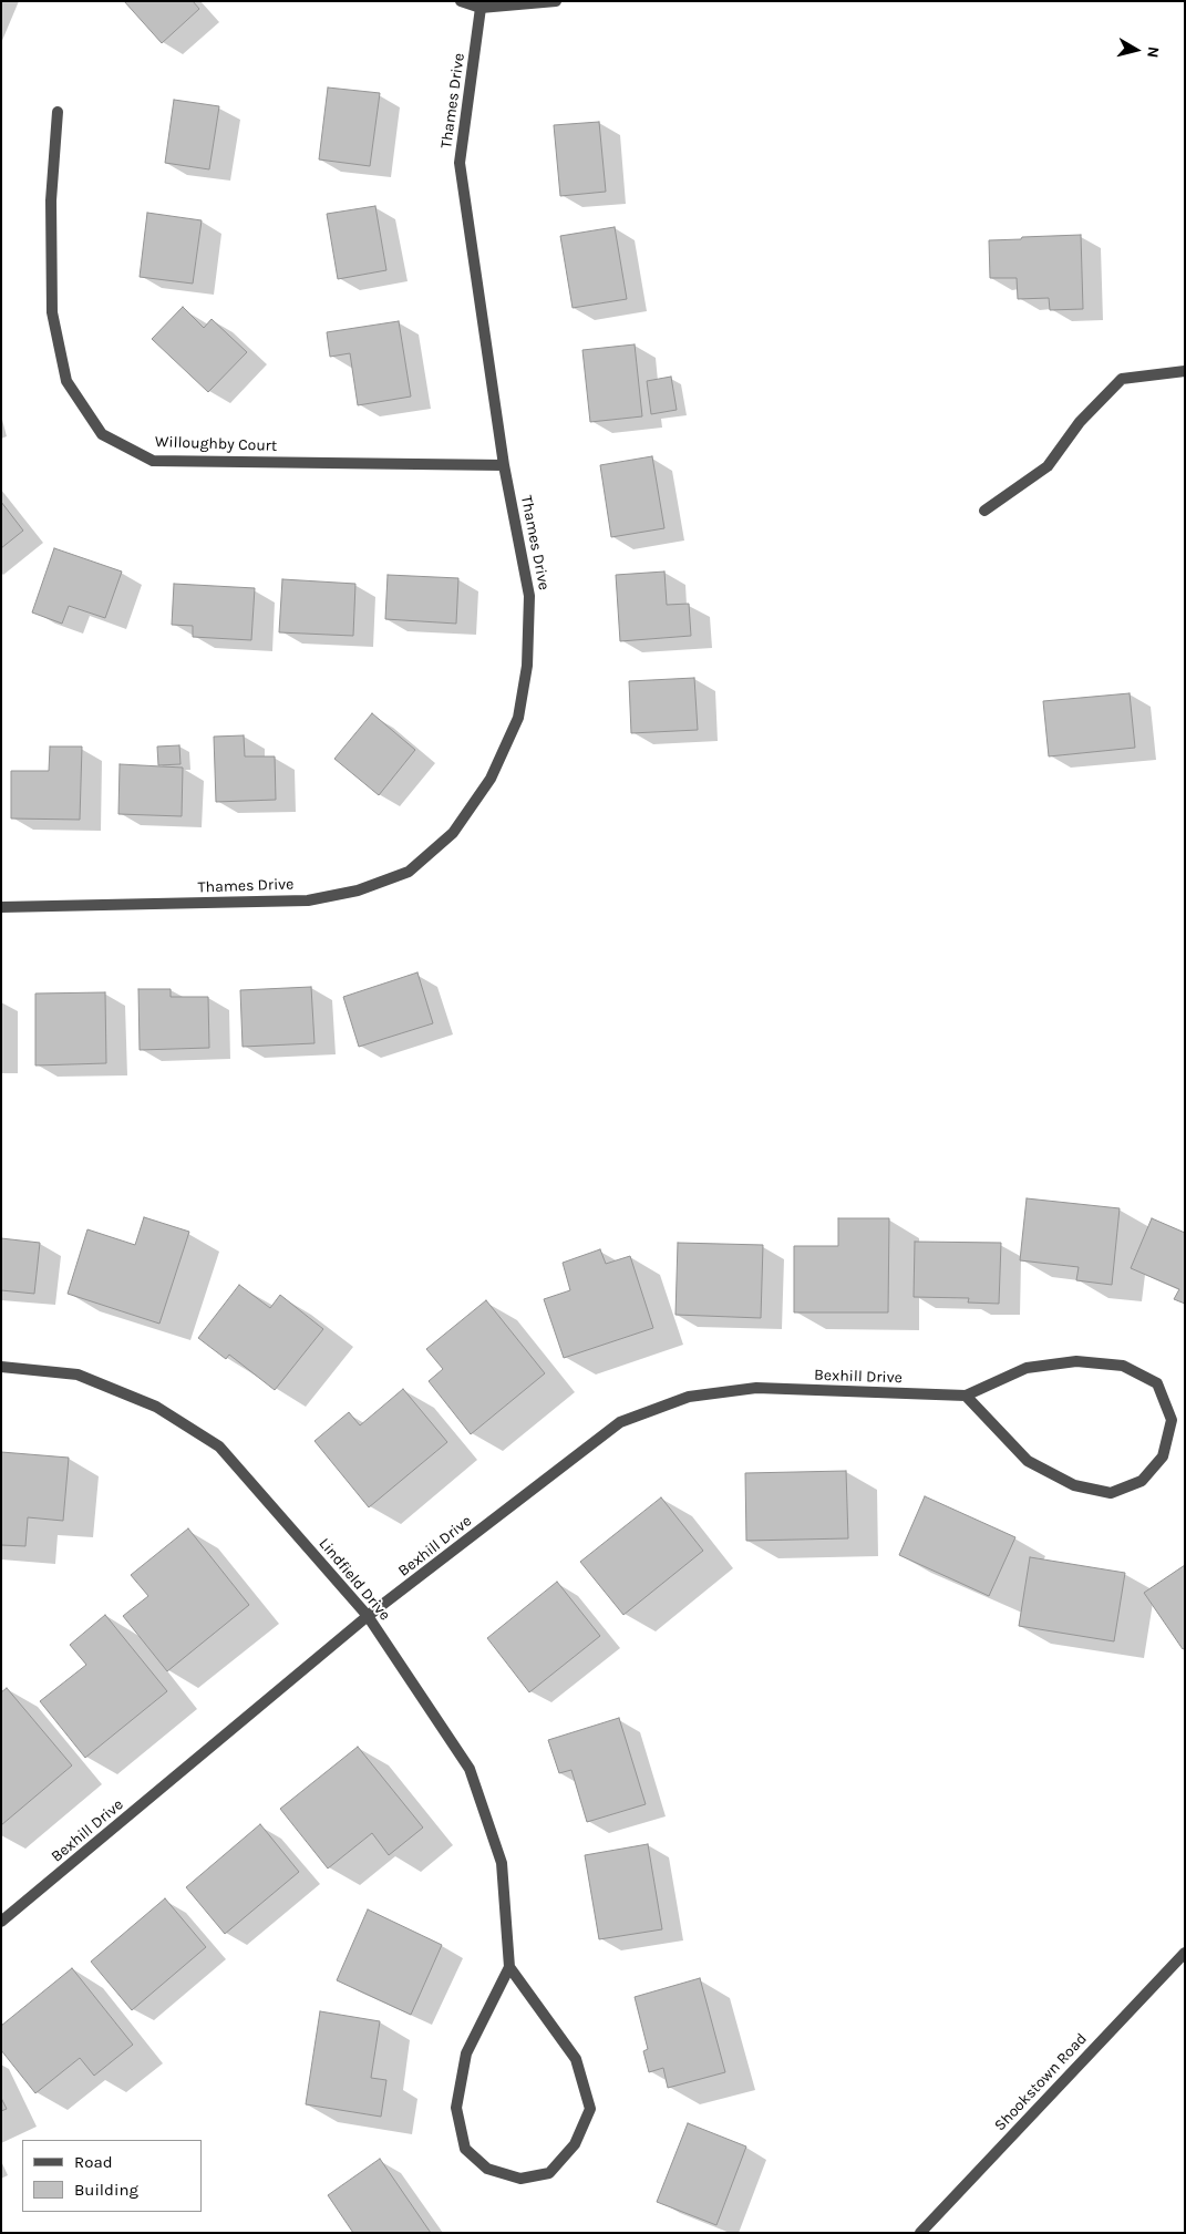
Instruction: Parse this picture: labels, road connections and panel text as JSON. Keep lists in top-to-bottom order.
{
  "streets": {
    "street": [
      "Thames Drive",
      "Willoughby Court",
      "Bexhill Drive",
      "Lindfield Drive",
      "Shookstown Road"
    ]
  },
  "crossings": [
    ["Thames Drive", "Willoughby Court"],
    ["Bexhill Drive", "Lindfield Drive"]
  ],
  "legend": ["Road", "Building"],
  "north": "right"
}
